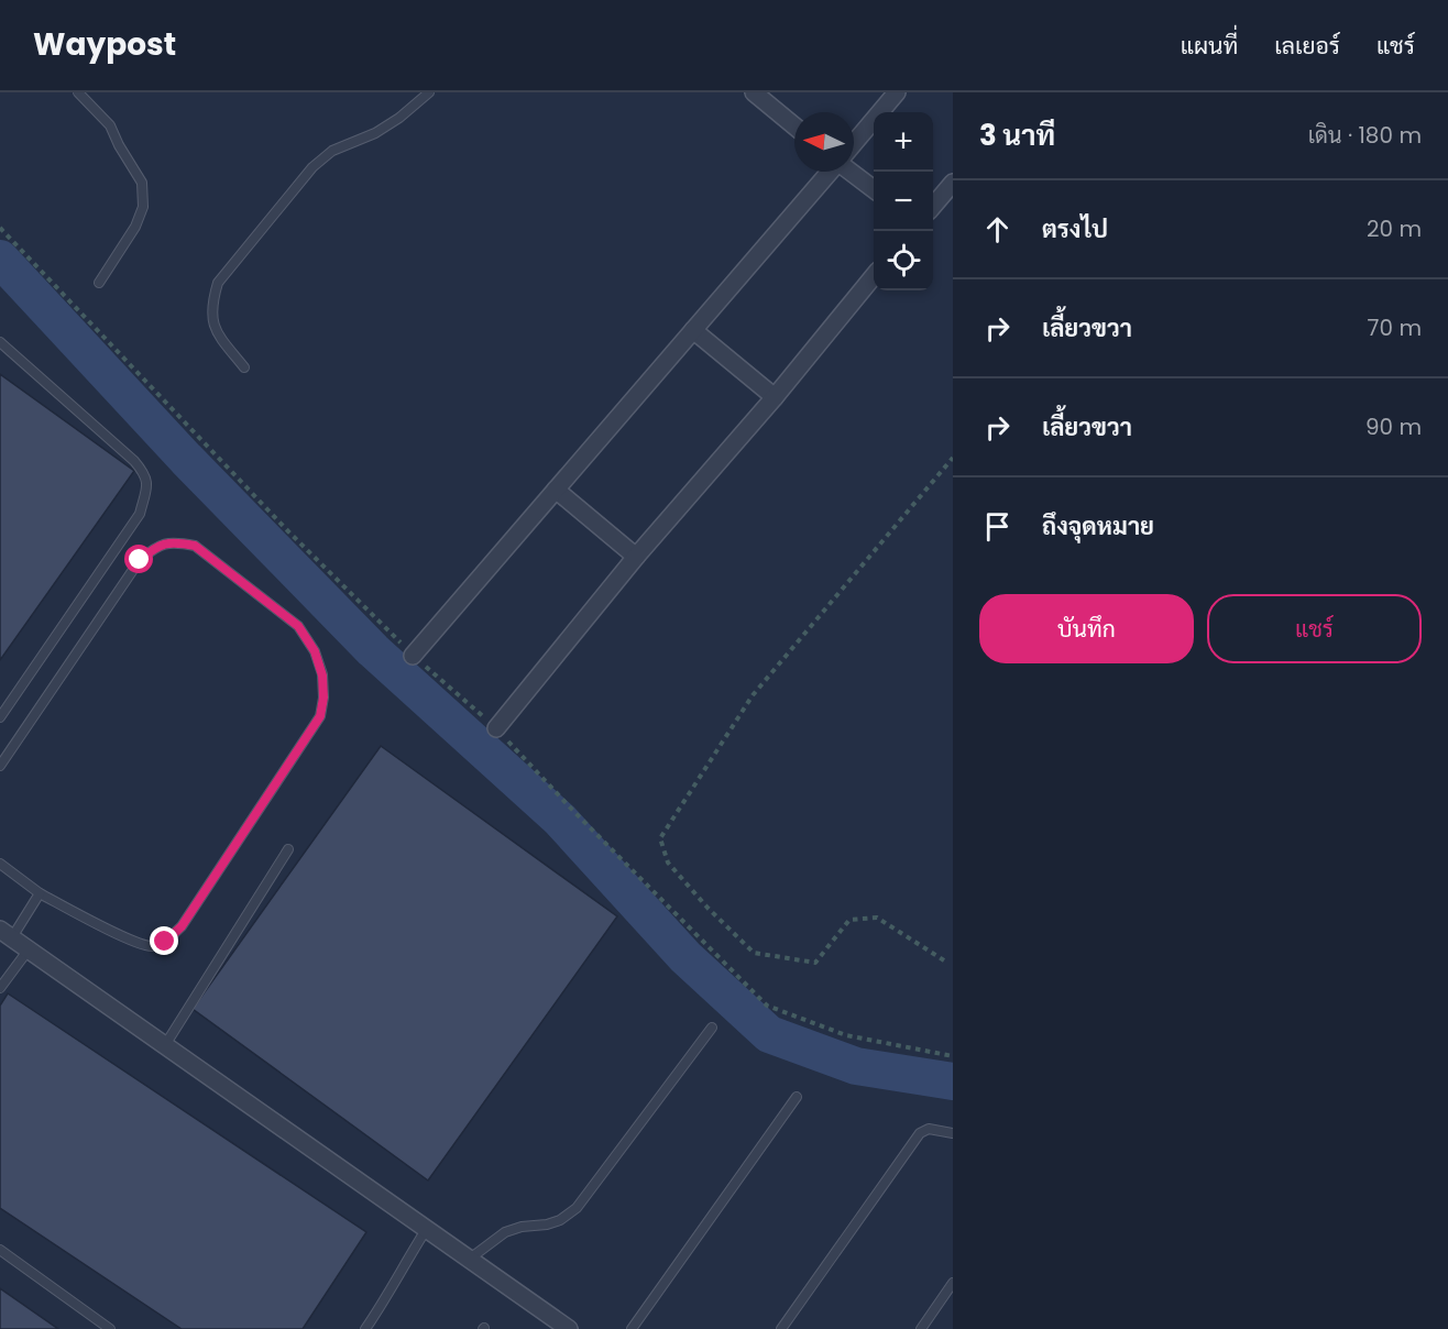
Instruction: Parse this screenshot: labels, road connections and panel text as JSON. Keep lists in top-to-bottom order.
{
  "north": "left",
  "page": {
    "header": "Waypost",
    "nav": ["แผนที่", "เลเยอร์", "แชร์"],
    "heading": ["3 นาที", "เดิน · 180 m"],
    "map_buttons": ["+", "−"],
    "list": [
      ["ตรงไป", "20 m"],
      ["เลี้ยวขวา", "70 m"],
      ["เลี้ยวขวา", "90 m"],
      "ถึงจุดหมาย"
    ],
    "buttons": ["บันทึก", "แชร์"]
  }
}
